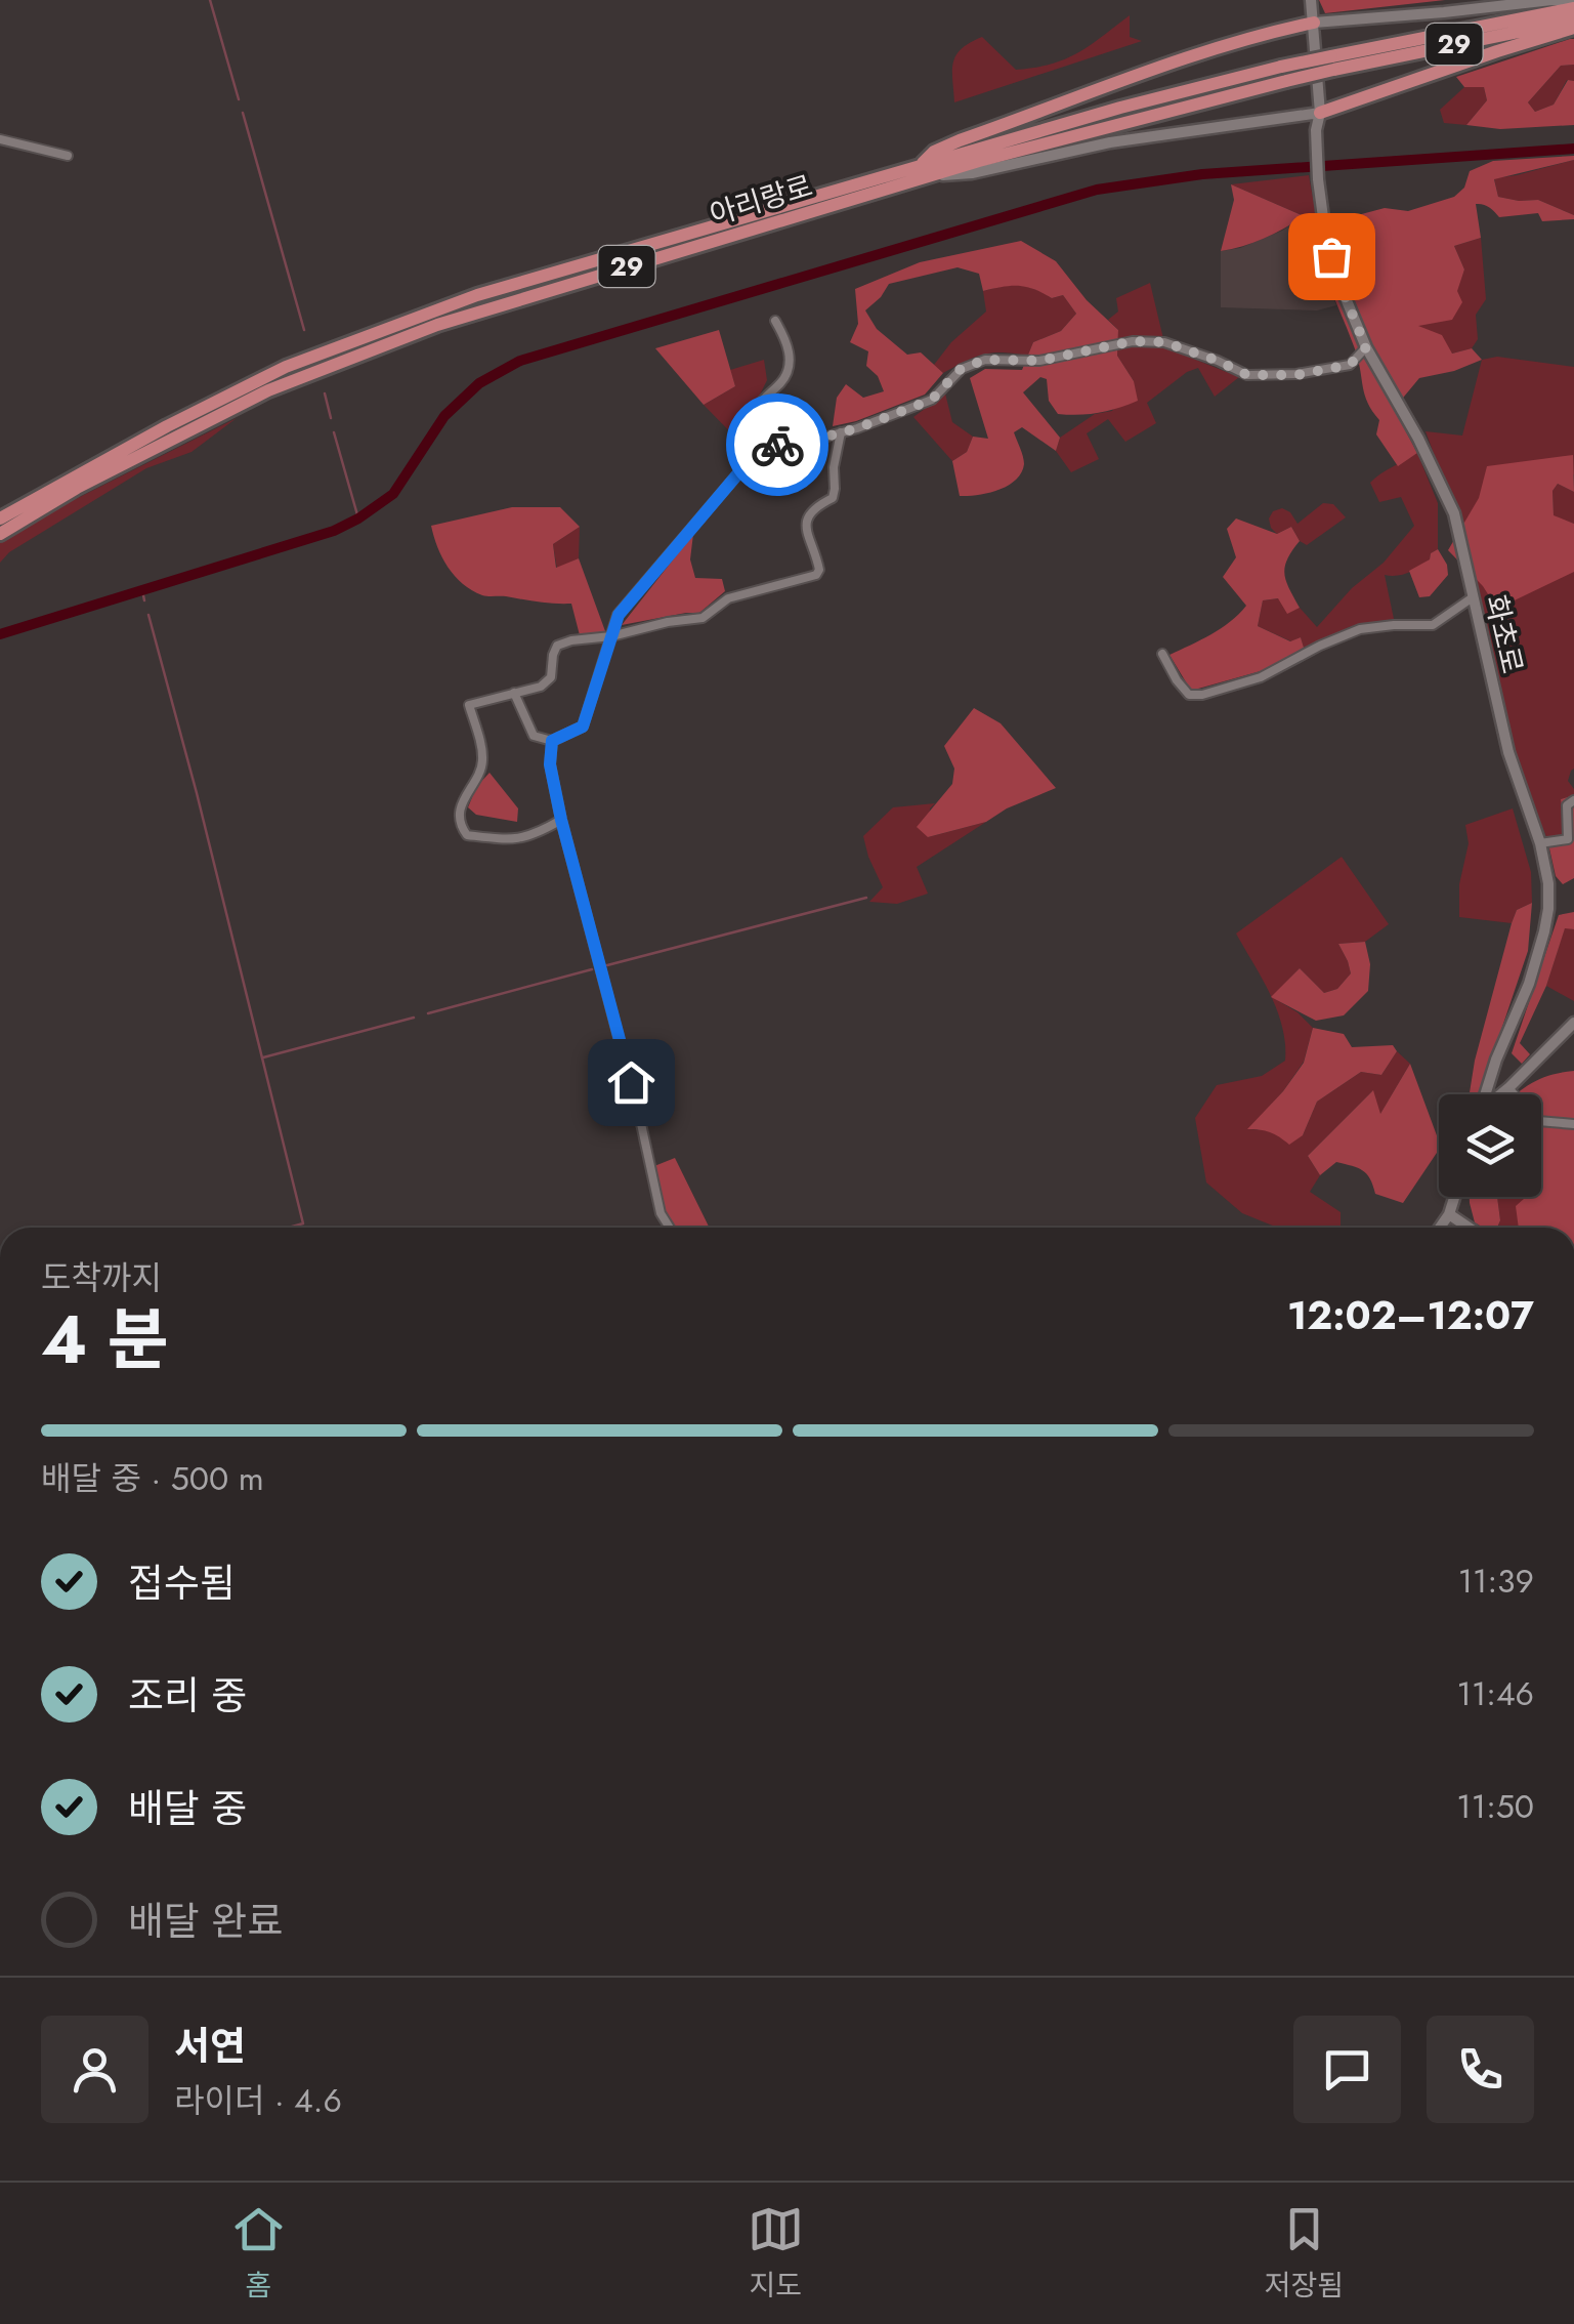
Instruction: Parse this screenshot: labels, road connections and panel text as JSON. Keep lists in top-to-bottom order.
{
  "streets": {
    "main road": ["29", "아리랑로"],
    "street": ["화초로"]
  },
  "page": {
    "heading": ["4 분", "도착까지", "12:02–12:07"],
    "panel": ["서연", "라이더 · 4.6"],
    "bar": "배달 중 · 500 m",
    "list": [
      ["접수됨", "11:39"],
      ["조리 중", "11:46"],
      ["배달 중", "11:50"],
      "배달 완료"
    ],
    "tabs": ["홈", "지도", "저장됨"]
  }
}
